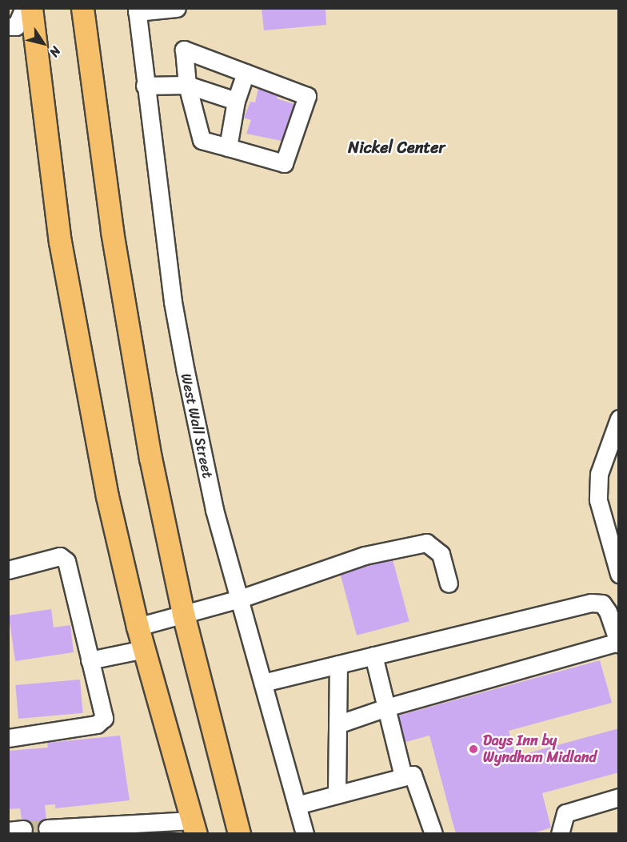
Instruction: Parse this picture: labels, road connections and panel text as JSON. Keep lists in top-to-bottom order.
{
  "streets": {
    "street": ["West Wall Street"]
  },
  "districts": ["Nickel Center"],
  "places": ["Days Inn by Wyndham Midland"],
  "north": "bottom right"
}
